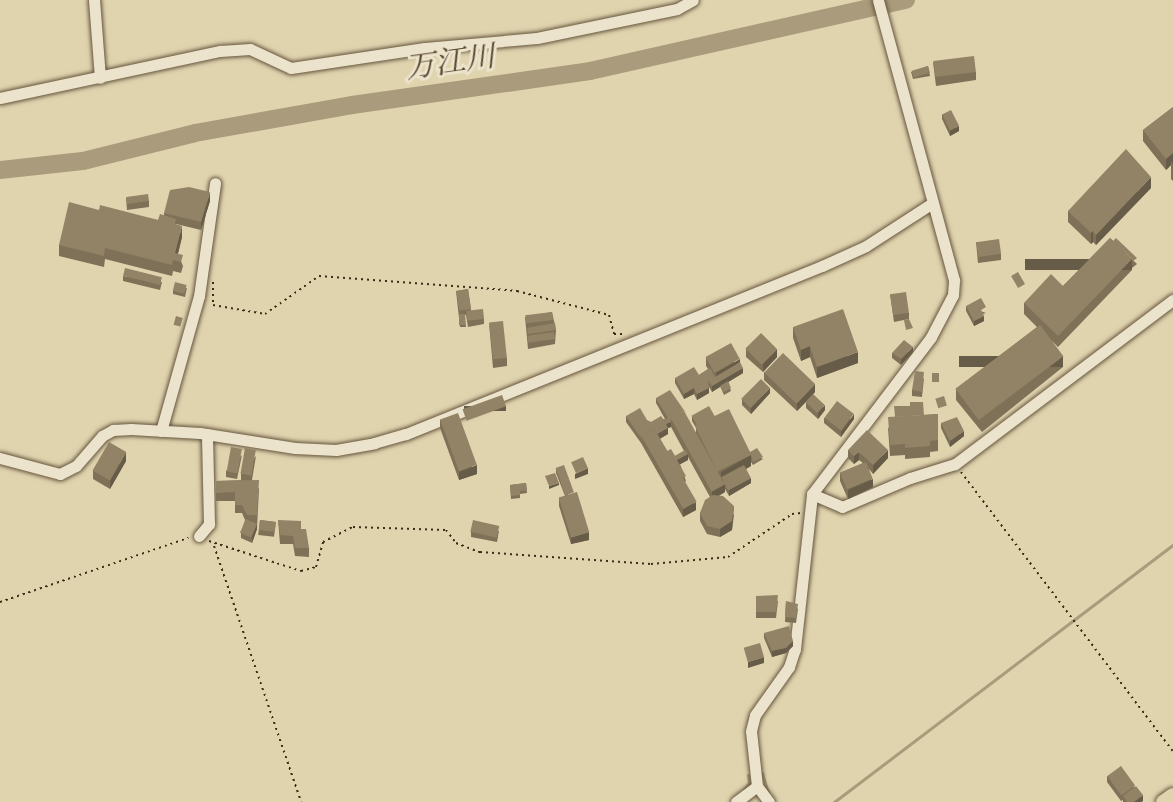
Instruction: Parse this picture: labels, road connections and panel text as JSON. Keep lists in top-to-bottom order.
{
  "water": ["万江川"]
}
